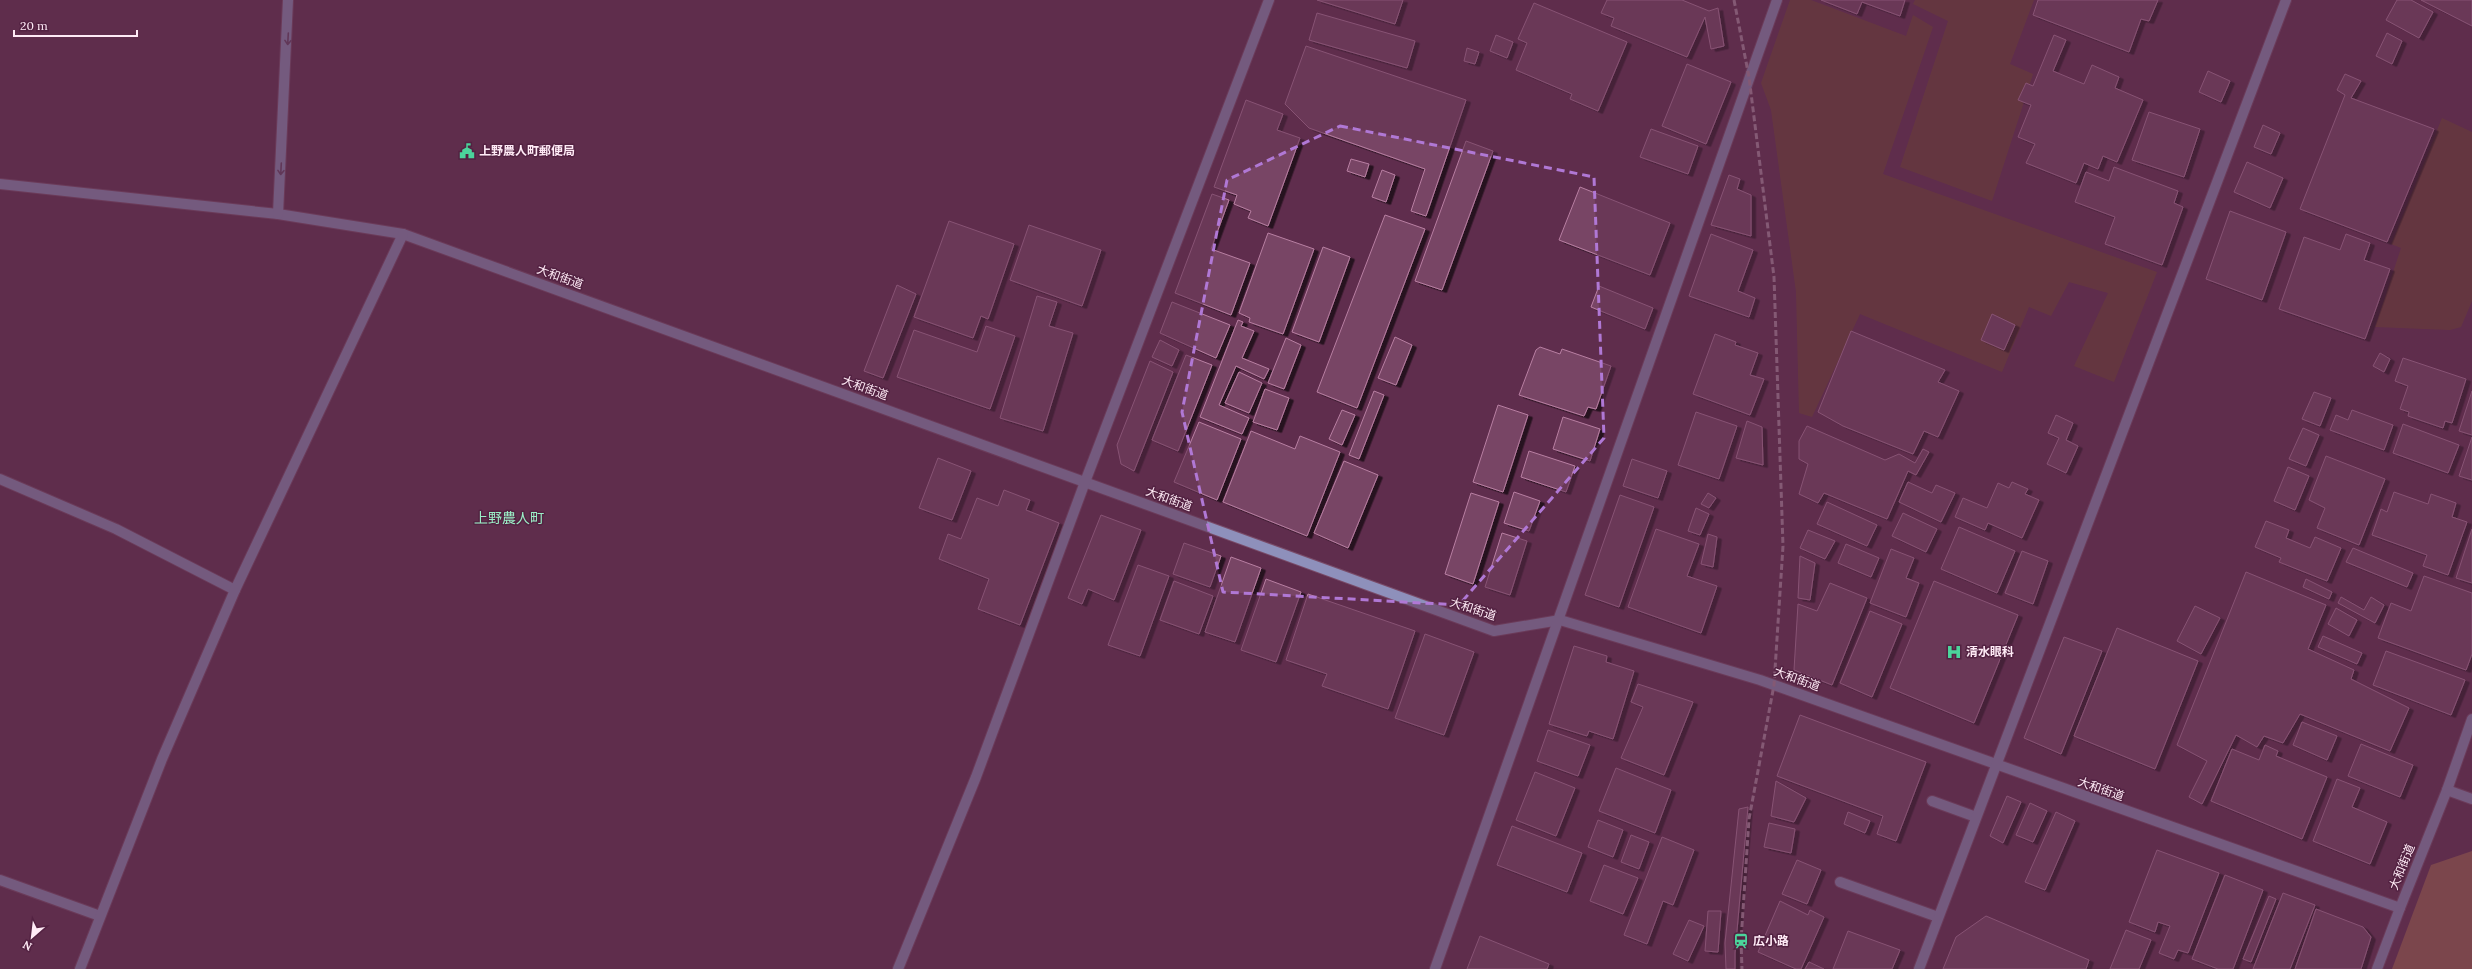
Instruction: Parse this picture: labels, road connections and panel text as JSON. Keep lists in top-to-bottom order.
{
  "streets": {
    "street": ["大和街道"]
  },
  "districts": ["上野農人町"],
  "places": {
    "public building": ["上野農人町郵便局"],
    "hospital": ["清水眼科"],
    "station": ["広小路"]
  },
  "scale_bar": "20 m",
  "north": "bottom left"
}
